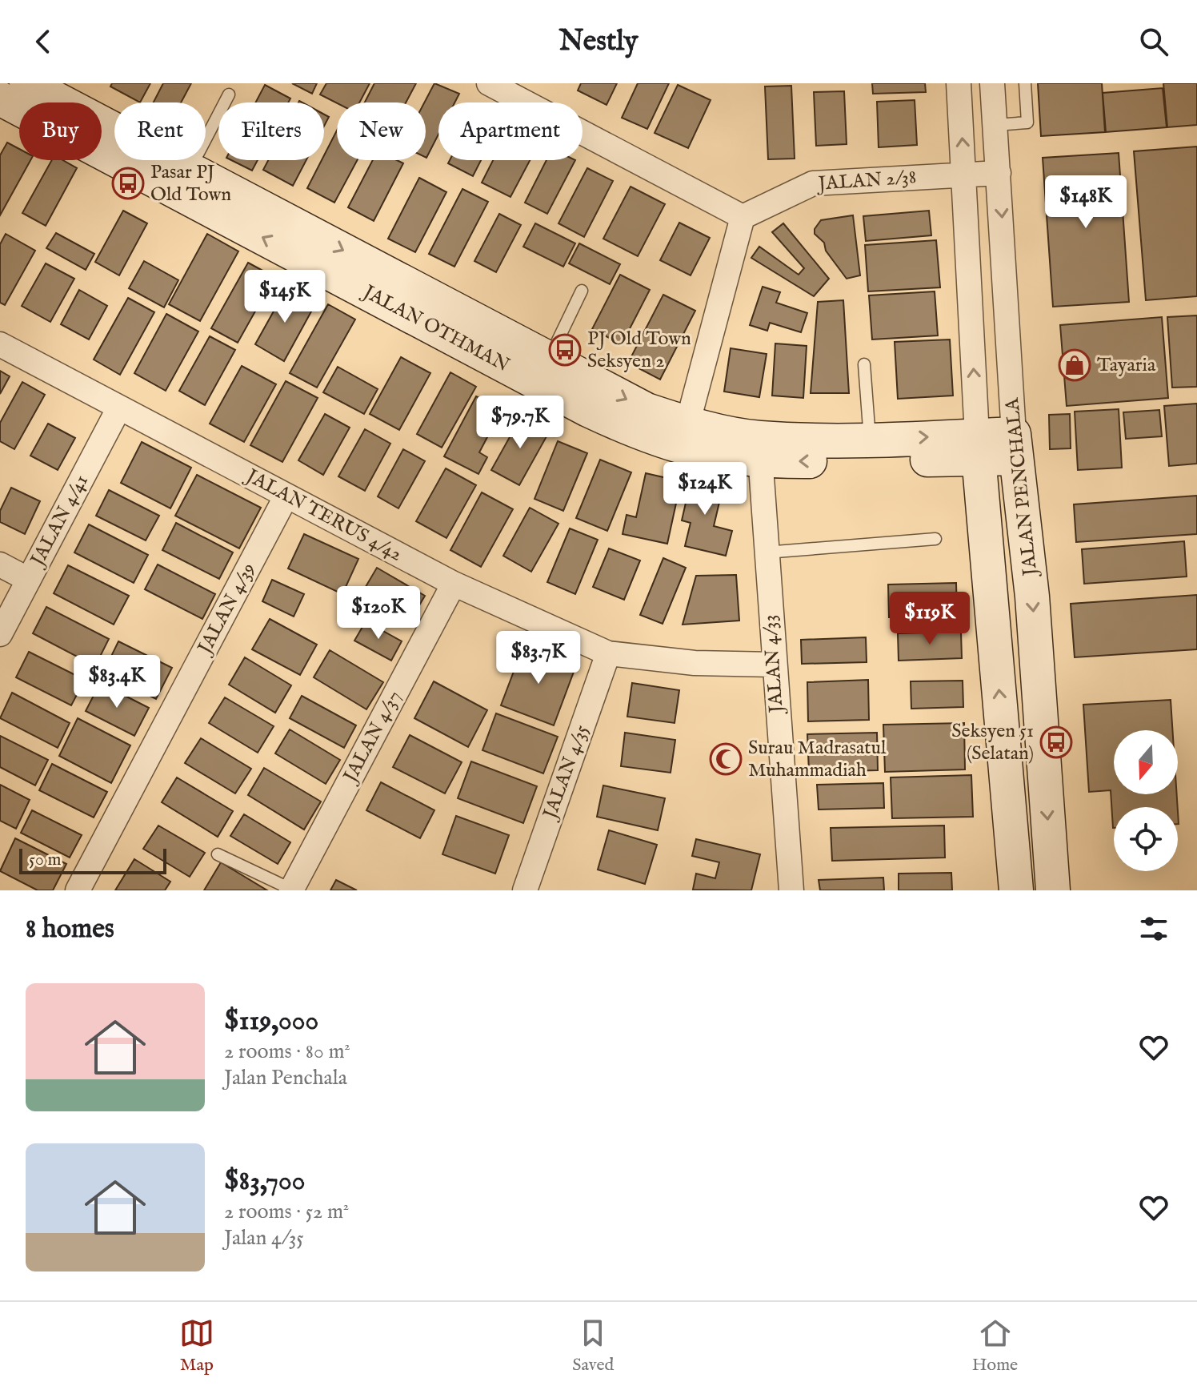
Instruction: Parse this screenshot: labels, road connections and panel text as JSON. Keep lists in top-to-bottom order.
{
  "streets": {
    "main road": ["JALAN OTHMAN", "JALAN PENCHALA"],
    "street": [
      "JALAN 2/38",
      "JALAN TERUS 4/42",
      "JALAN 4/41",
      "JALAN 4/39",
      "JALAN 4/33",
      "JALAN 4/37",
      "JALAN 4/35"
    ]
  },
  "crossings": [
    ["JALAN 2/38", "JALAN PENCHALA"],
    ["JALAN OTHMAN", "JALAN PENCHALA"],
    ["JALAN OTHMAN", "JALAN 4/33"],
    ["JALAN TERUS 4/42", "JALAN 4/41"],
    ["JALAN TERUS 4/42", "JALAN 4/39"],
    ["JALAN TERUS 4/42", "JALAN 4/33"],
    ["JALAN TERUS 4/42", "JALAN 4/37"],
    ["JALAN TERUS 4/42", "JALAN 4/35"]
  ],
  "places": {
    "bus stop": ["Pasar PJ Old Town", "PJ Old Town Seksyen 2", "Seksyen 51 (Selatan)"],
    "shop": ["Tayaria"],
    "mosque": ["Surau Madrasatul Muhammadiah"]
  },
  "scale_bar": "50 m",
  "north": "bottom",
  "page": {
    "header": "Nestly",
    "chip": [
      "Buy",
      "Rent",
      "Filters",
      "New",
      "Apartment"
    ],
    "price": [
      "$148K",
      "$145K",
      "$79.7K",
      "$124K",
      "$120K",
      "$119K",
      "$83.7K",
      "$83.4K"
    ],
    "scale": "50 m",
    "heading": "8 homes",
    "list": [
      {
        "name": "$119,000",
        "note": "2 rooms · 80 m² · Jalan Penchala"
      },
      {
        "name": "$83,700",
        "note": "2 rooms · 52 m² · Jalan 4/35"
      }
    ],
    "tabs": ["Map", "Saved", "Home"]
  }
}
